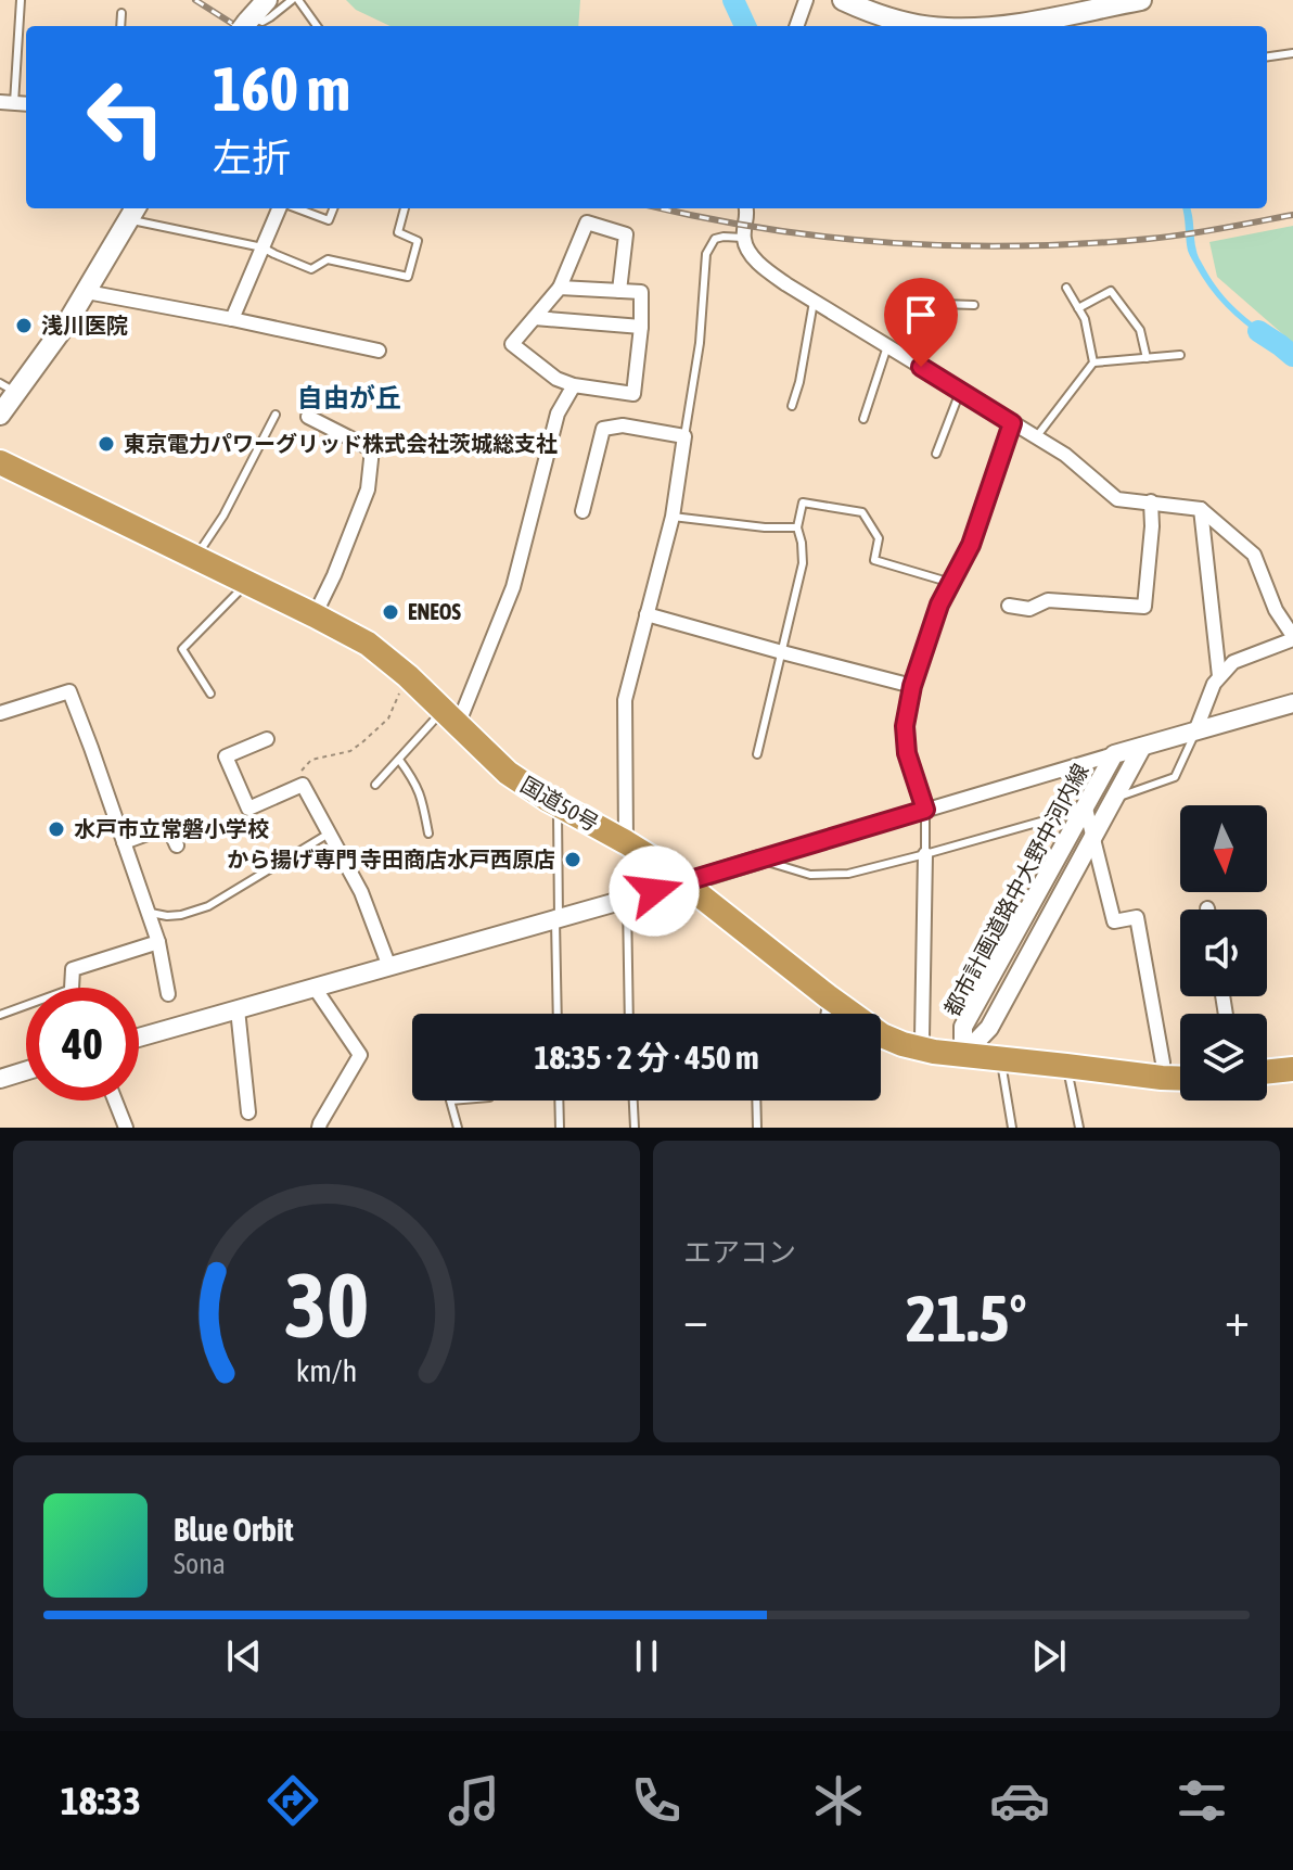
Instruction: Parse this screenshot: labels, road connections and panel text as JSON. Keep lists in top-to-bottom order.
{
  "streets": {
    "highway": ["国道50号"],
    "street": ["都市計画道路中大野中河内線"]
  },
  "crossings": [
    ["国道50号", "都市計画道路中大野中河内線"]
  ],
  "districts": ["自由が丘"],
  "places": [
    "浅川医院",
    "東京電力パワーグリッド株式会社茨城総支社",
    "ENEOS",
    "水戸市立常磐小学校",
    "から揚げ専門 寺田商店水戸西原店"
  ],
  "north": "bottom",
  "page": {
    "turn": ["160 m", "左折"],
    "limit": "40",
    "trip": "18:35 · 2 分 · 450 m",
    "tile": "エアコン",
    "heat": ["−", "21.5°", "+"],
    "song": ["Blue Orbit", "Sona"],
    "tabs": "18:33",
    "gauge": ["30", "km/h"]
  }
}
